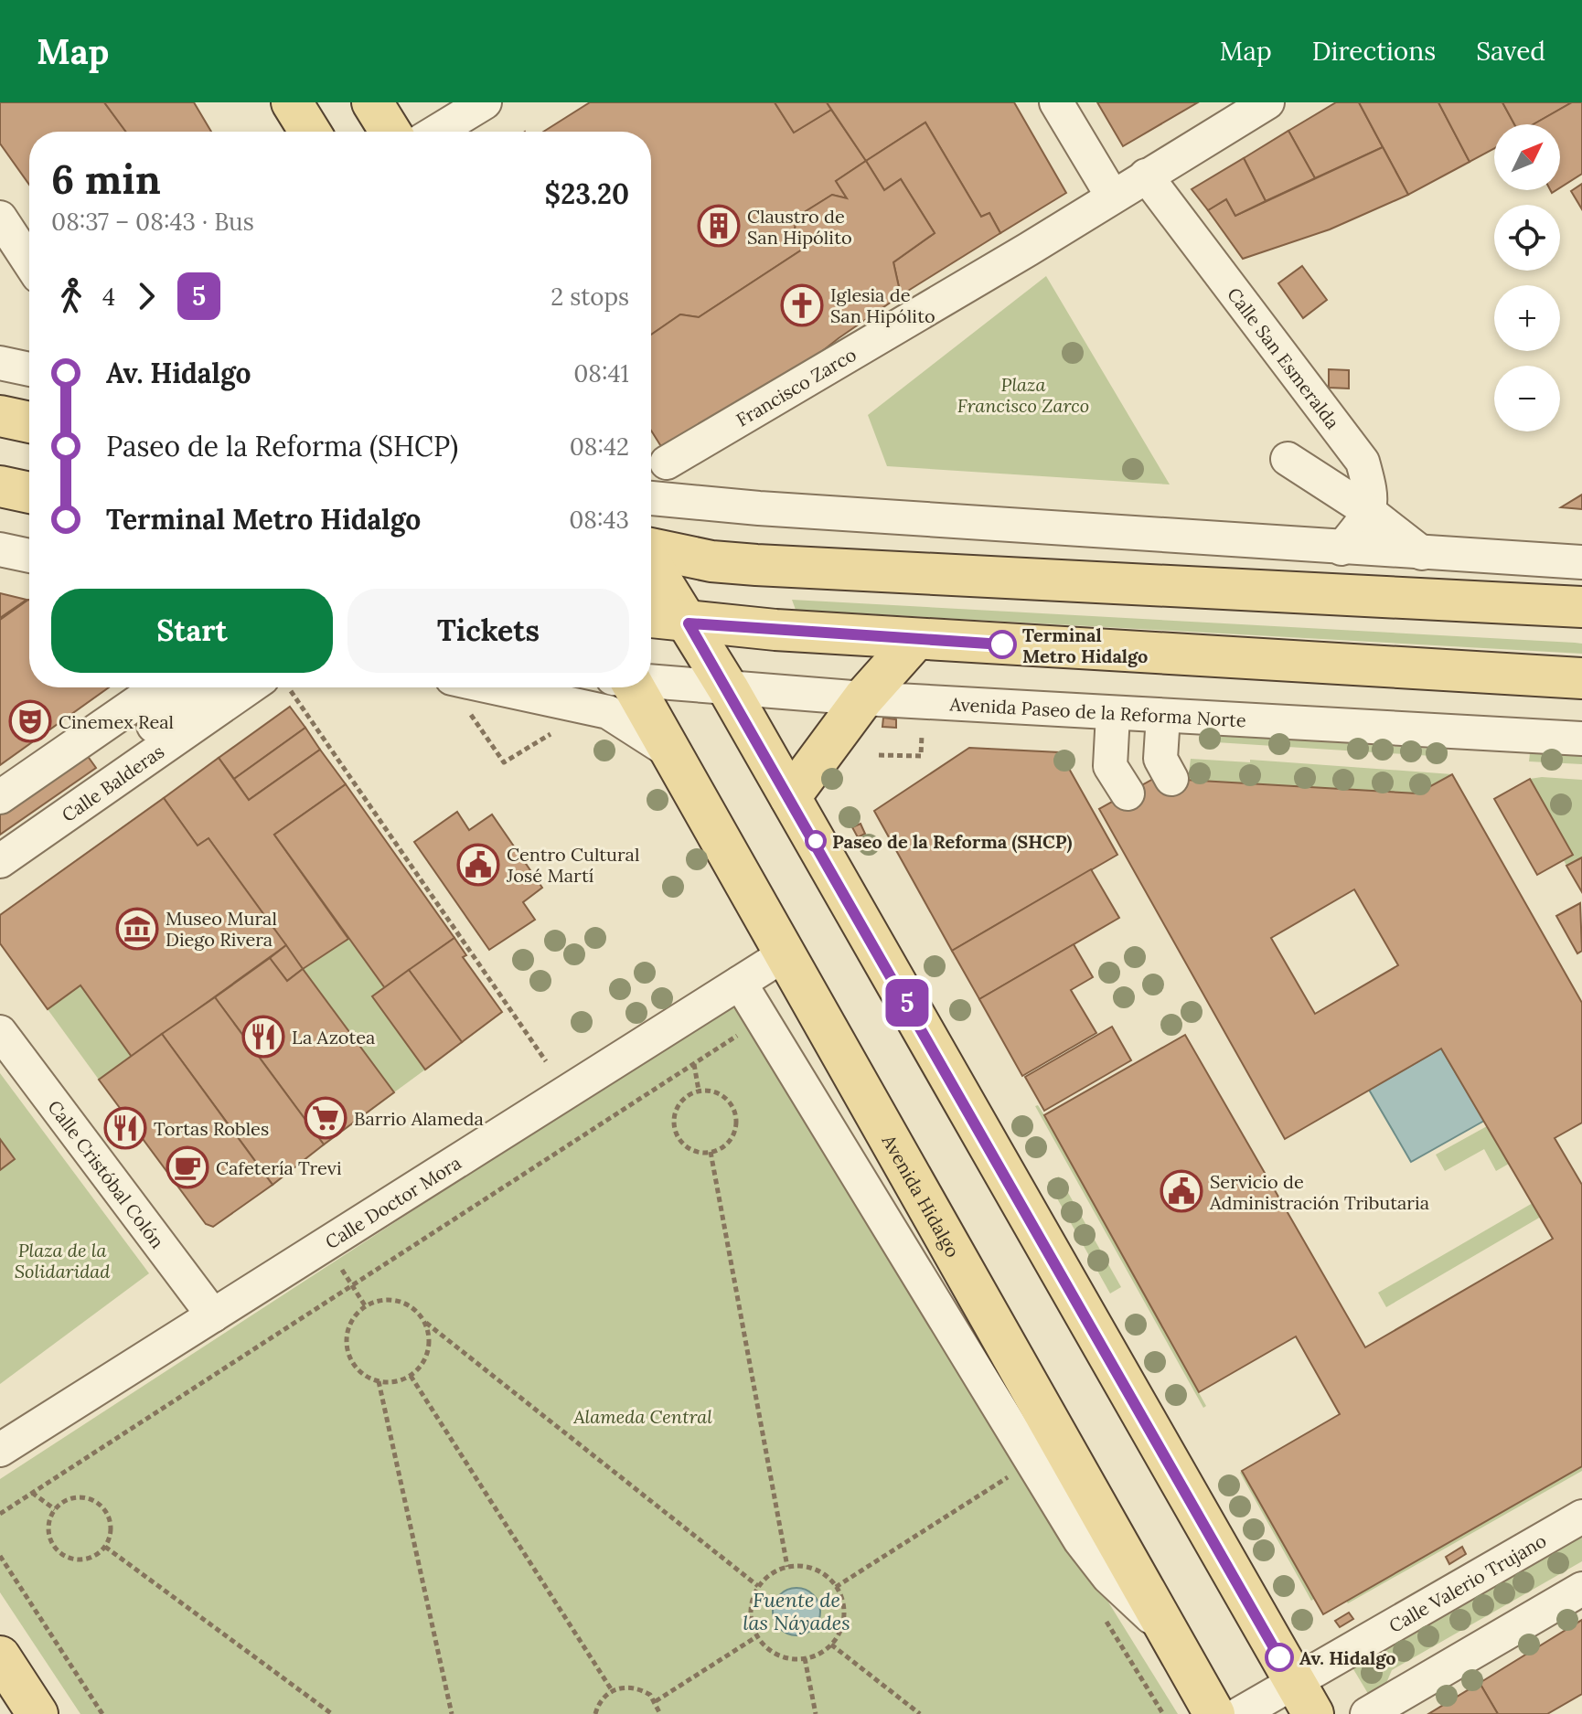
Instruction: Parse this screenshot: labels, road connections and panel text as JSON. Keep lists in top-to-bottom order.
{
  "streets": {
    "main road": ["Avenida Hidalgo"],
    "street": [
      "Calle San Esmeralda",
      "Francisco Zarco",
      "Avenida Paseo de la Reforma Norte",
      "Calle Balderas",
      "Calle Cristóbal Colón",
      "Calle Doctor Mora",
      "Calle Valerio Trujano"
    ]
  },
  "crossings": [
    ["Calle San Esmeralda", "Francisco Zarco"],
    ["Calle Cristóbal Colón", "Calle Doctor Mora"],
    ["Avenida Hidalgo", "Calle Doctor Mora"]
  ],
  "water": ["Fuente de las Náyades"],
  "parks": ["Plaza Francisco Zarco", "Plaza de la Solidaridad", "Alameda Central"],
  "places": {
    "building": ["Claustro de San Hipólito"],
    "church": ["Iglesia de San Hipólito"],
    "other": ["Terminal Metro Hidalgo", "Paseo de la Reforma (SHCP)", "Av. Hidalgo"],
    "theatre": ["Cinemex Real"],
    "public building": ["Centro Cultural José Martí", "Servicio de Administración Tributaria"],
    "museum": ["Museo Mural Diego Rivera"],
    "restaurant": ["La Azotea", "Tortas Robles"],
    "supermarket": ["Barrio Alameda"],
    "cafe": ["Cafetería Trevi"]
  },
  "lines": ["bus line 5"],
  "north": "top right",
  "page": {
    "header": "Map",
    "nav": ["Map", "Directions", "Saved"],
    "on_map": "5",
    "map_buttons": ["+", "−"],
    "heading": ["6 min", "08:37 – 08:43 · Bus", "$23.20"],
    "legs": ["4", "5", "2 stops"],
    "list": [
      {
        "name": "Av. Hidalgo",
        "value": "08:41"
      },
      {
        "name": "Paseo de la Reforma (SHCP)",
        "value": "08:42"
      },
      {
        "name": "Terminal Metro Hidalgo",
        "value": "08:43"
      }
    ],
    "buttons": ["Start", "Tickets"]
  }
}
